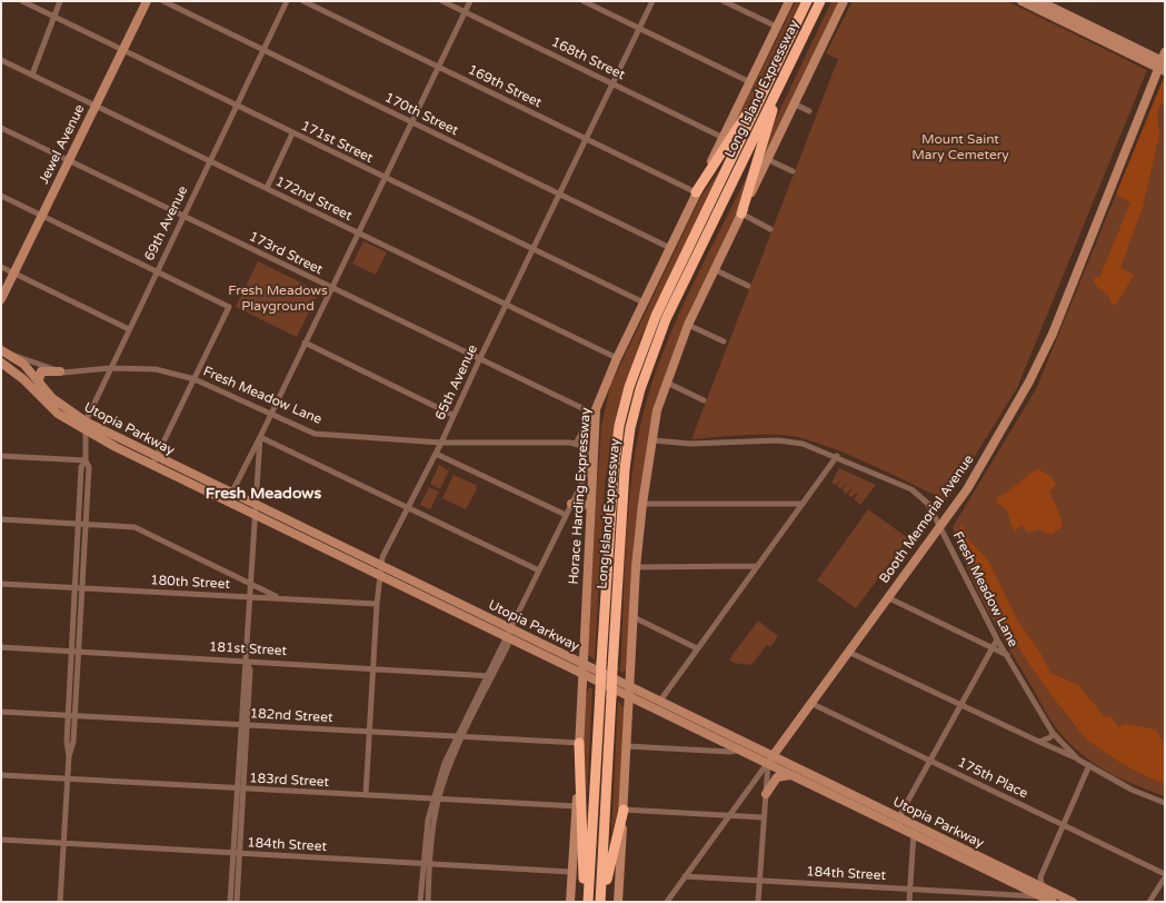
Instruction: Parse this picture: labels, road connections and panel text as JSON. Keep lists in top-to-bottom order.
{
  "streets": {
    "highway": ["Long Island Expressway"],
    "main road": [
      "Jewel Avenue",
      "Utopia Parkway",
      "Horace Harding Expressway",
      "Booth Memorial Avenue"
    ],
    "street": [
      "168th Street",
      "169th Street",
      "170th Street",
      "171st Street",
      "172nd Street",
      "69th Avenue",
      "173rd Street",
      "65th Avenue",
      "Fresh Meadow Lane",
      "180th Street",
      "181st Street",
      "182nd Street",
      "175th Place",
      "183rd Street",
      "184th Street"
    ]
  },
  "crossings": [
    ["168th Street", "65th Avenue"],
    ["168th Street", "Horace Harding Expressway"],
    ["169th Street", "65th Avenue"],
    ["169th Street", "Horace Harding Expressway"],
    ["170th Street", "69th Avenue"],
    ["170th Street", "65th Avenue"],
    ["170th Street", "Horace Harding Expressway"],
    ["171st Street", "Jewel Avenue"],
    ["171st Street", "69th Avenue"],
    ["171st Street", "65th Avenue"],
    ["171st Street", "Horace Harding Expressway"],
    ["Jewel Avenue", "172nd Street"],
    ["Jewel Avenue", "173rd Street"],
    ["172nd Street", "69th Avenue"],
    ["172nd Street", "65th Avenue"],
    ["172nd Street", "Horace Harding Expressway"],
    ["69th Avenue", "173rd Street"],
    ["69th Avenue", "Fresh Meadow Lane"],
    ["69th Avenue", "Utopia Parkway"],
    ["69th Avenue", "180th Street"],
    ["69th Avenue", "181st Street"],
    ["69th Avenue", "182nd Street"],
    ["69th Avenue", "183rd Street"],
    ["69th Avenue", "184th Street"],
    ["173rd Street", "65th Avenue"],
    ["173rd Street", "Horace Harding Expressway"],
    ["65th Avenue", "Fresh Meadow Lane"],
    ["65th Avenue", "Utopia Parkway"],
    ["65th Avenue", "180th Street"],
    ["65th Avenue", "181st Street"],
    ["65th Avenue", "182nd Street"],
    ["65th Avenue", "183rd Street"],
    ["Fresh Meadow Lane", "Utopia Parkway"],
    ["Fresh Meadow Lane", "Booth Memorial Avenue"],
    ["Utopia Parkway", "Horace Harding Expressway"],
    ["Utopia Parkway", "Booth Memorial Avenue"],
    ["Utopia Parkway", "184th Street"],
    ["Horace Harding Expressway", "182nd Street"],
    ["Horace Harding Expressway", "183rd Street"],
    ["Horace Harding Expressway", "184th Street"],
    ["Booth Memorial Avenue", "175th Place"],
    ["Booth Memorial Avenue", "184th Street"]
  ],
  "districts": ["Fresh Meadows"],
  "parks": ["Mount Saint Mary Cemetery", "Fresh Meadows Playground"]
}
